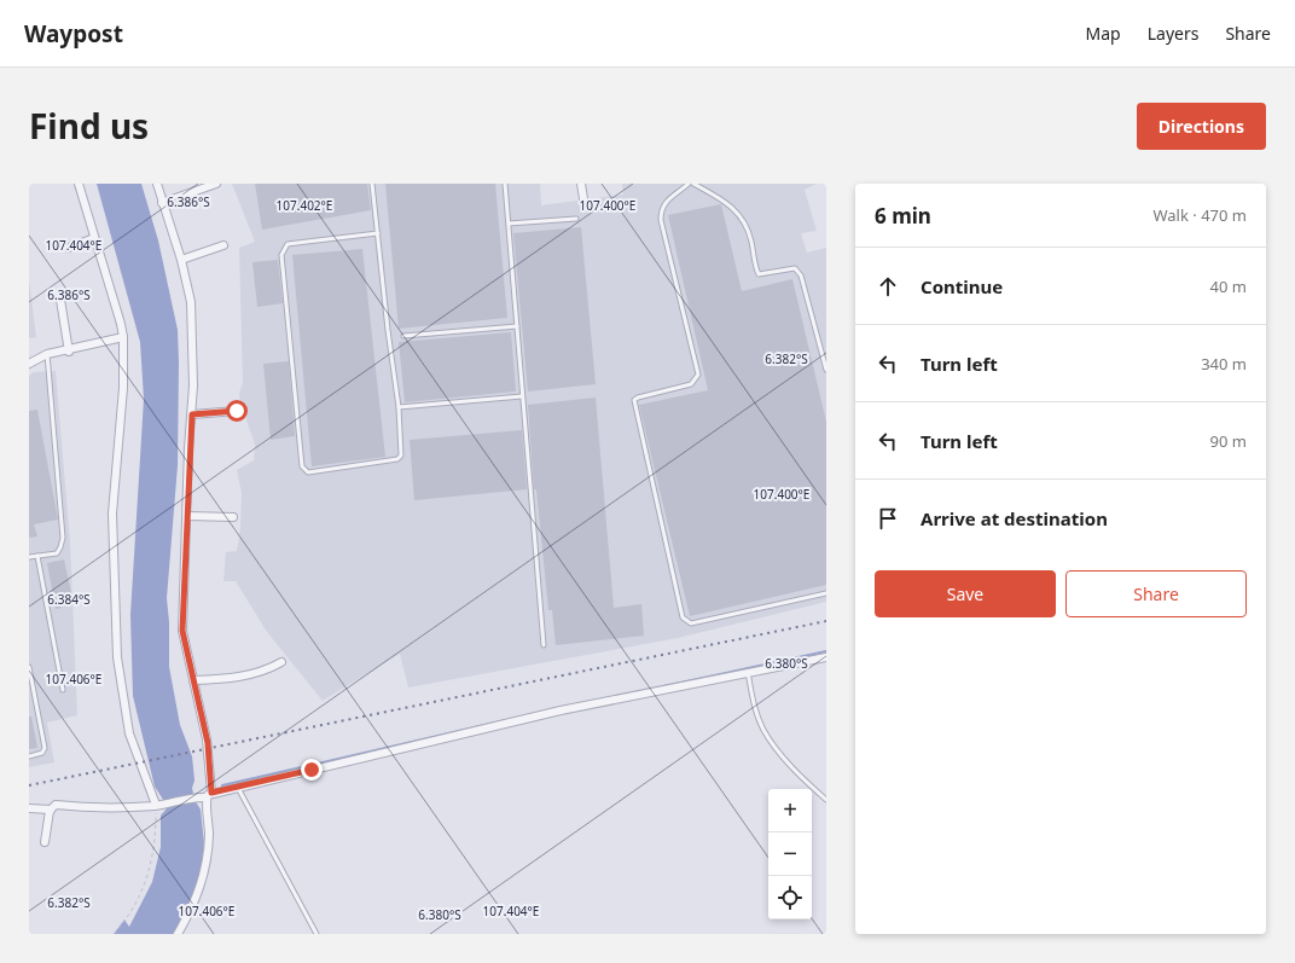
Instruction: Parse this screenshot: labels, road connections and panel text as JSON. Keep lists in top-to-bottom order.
{
  "page": {
    "header": "Waypost",
    "nav": ["Map", "Layers", "Share"],
    "title": "Find us",
    "buttons": [
      "Directions",
      ["Save", "Share"]
    ],
    "heading": ["6 min", "Walk · 470 m"],
    "list": [
      ["Continue", "40 m"],
      ["Turn left", "340 m"],
      ["Turn left", "90 m"],
      "Arrive at destination"
    ],
    "map_buttons": ["+", "−"]
  },
  "coordinates": [
    "6.386°S",
    "107.402°E",
    "107.400°E",
    "107.404°E",
    "6.382°S",
    "6.384°S",
    "6.380°S",
    "107.406°E"
  ]
}
